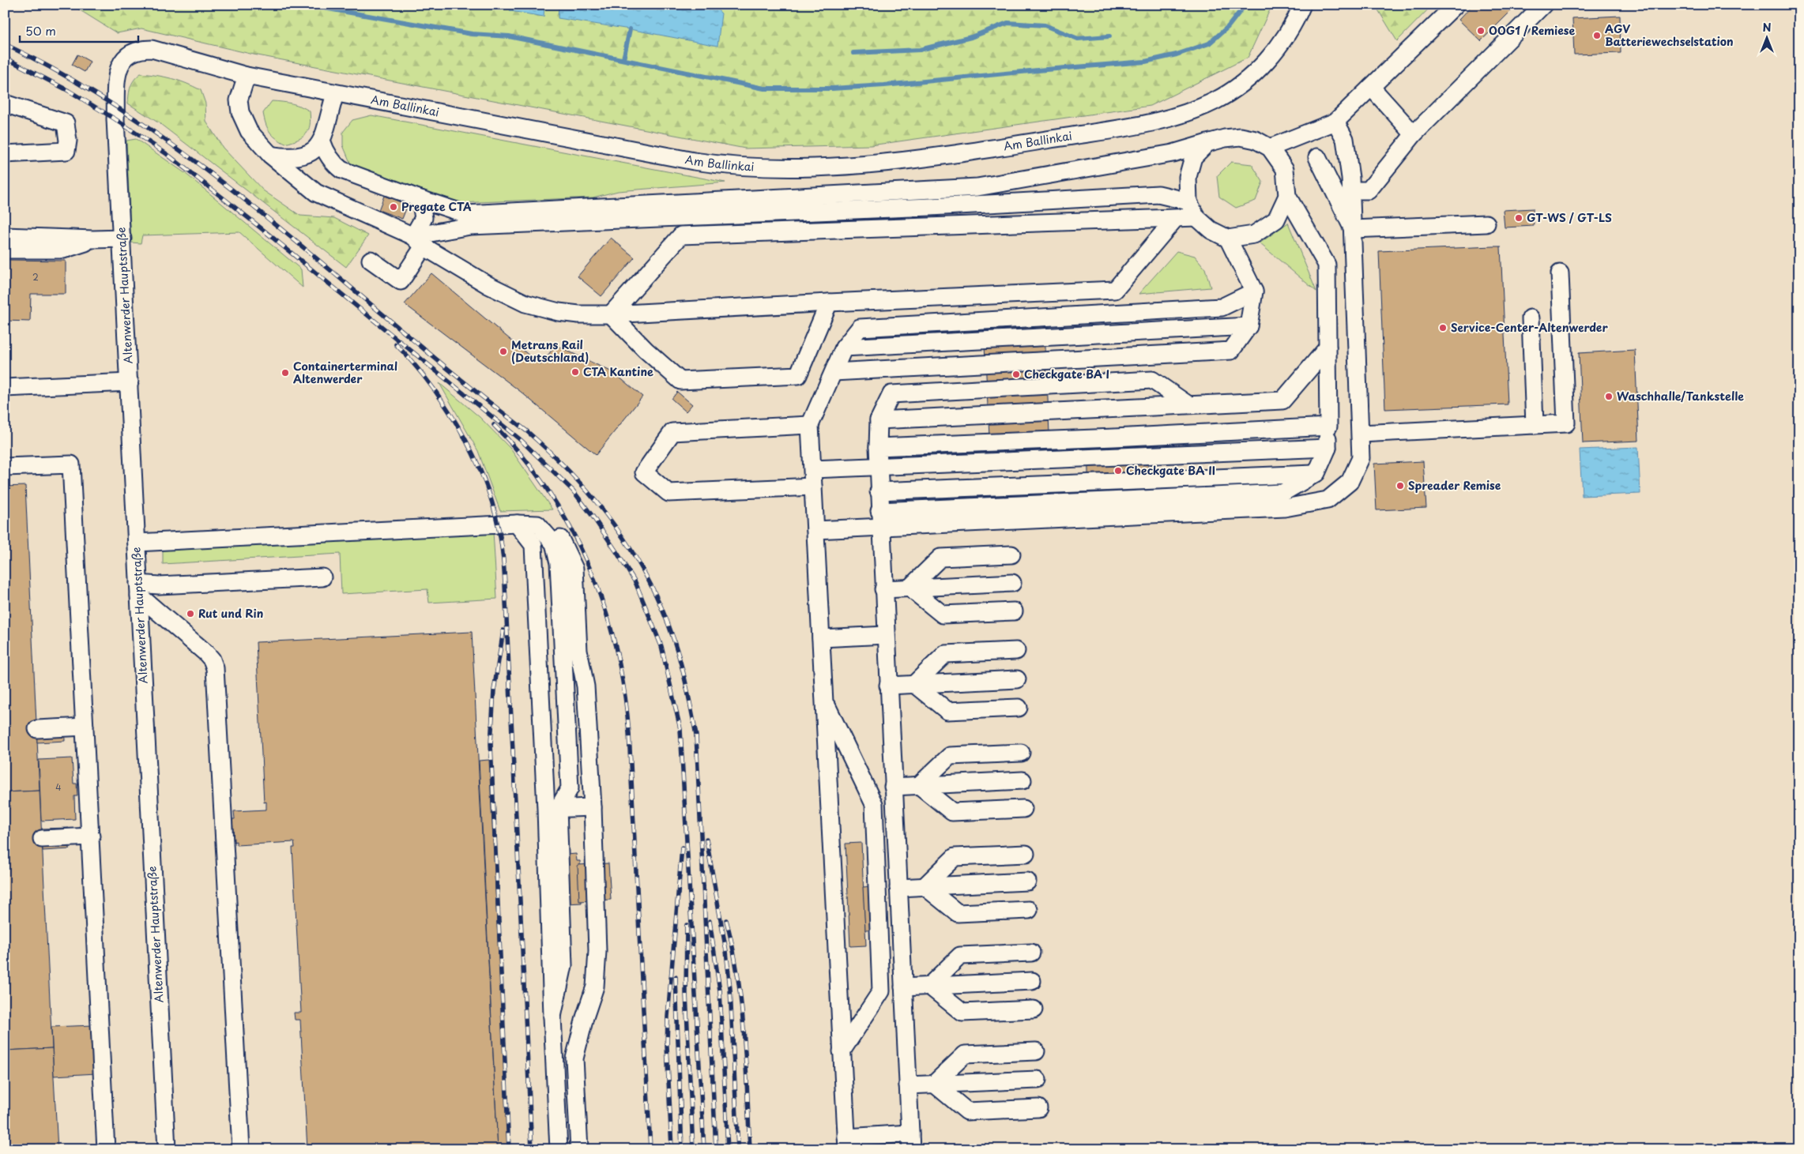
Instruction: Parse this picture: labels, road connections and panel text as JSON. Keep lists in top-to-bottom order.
{
  "streets": {
    "street": ["Am Ballinkai", "Altenwerder Hauptstraße"]
  },
  "crossings": [
    ["Am Ballinkai", "Altenwerder Hauptstraße"]
  ],
  "places": [
    "OOG1 / Remiese",
    "AGV Batteriewechselstation",
    "Pregate CTA",
    "GT-WS / GT-LS",
    "Service-Center-Altenwerder",
    "Metrans Rail (Deutschland)",
    "CTA Kantine",
    "Containerterminal Altenwerder",
    "Checkgate BA I",
    "Waschhalle/Tankstelle",
    "Checkgate BA II",
    "Spreader Remise",
    "Rut und Rin"
  ],
  "house_numbers": ["2", "4"],
  "scale_bar": "50 m",
  "north": "top"
}
